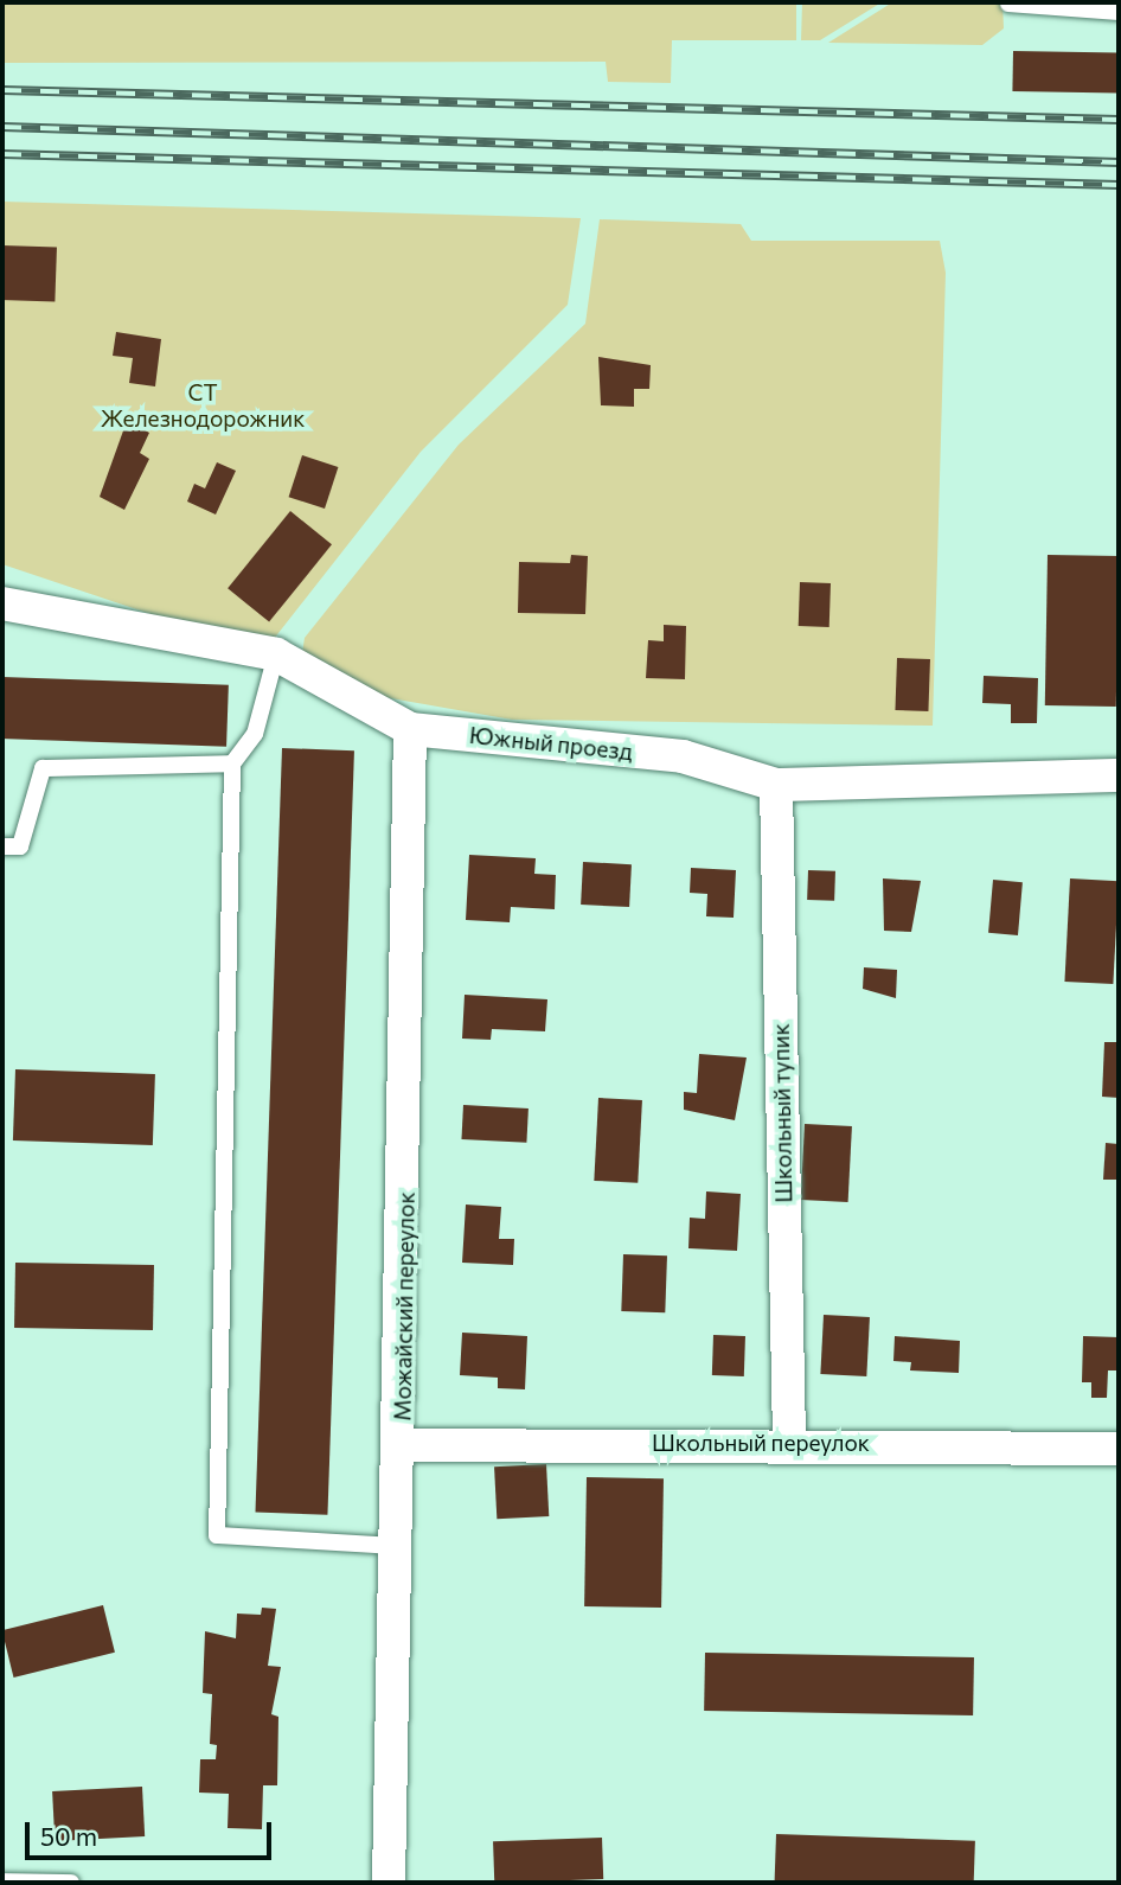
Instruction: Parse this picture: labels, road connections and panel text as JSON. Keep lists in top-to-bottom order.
{
  "streets": {
    "street": [
      "Южный проезд",
      "Школьный тупик",
      "Можайский переулок",
      "Школьный переулок"
    ]
  },
  "crossings": [
    ["Южный проезд", "Школьный тупик"],
    ["Южный проезд", "Можайский переулок"],
    ["Школьный тупик", "Школьный переулок"],
    ["Можайский переулок", "Школьный переулок"]
  ],
  "parks": ["СТ Железнодорожник"],
  "scale_bar": "50 m"
}
